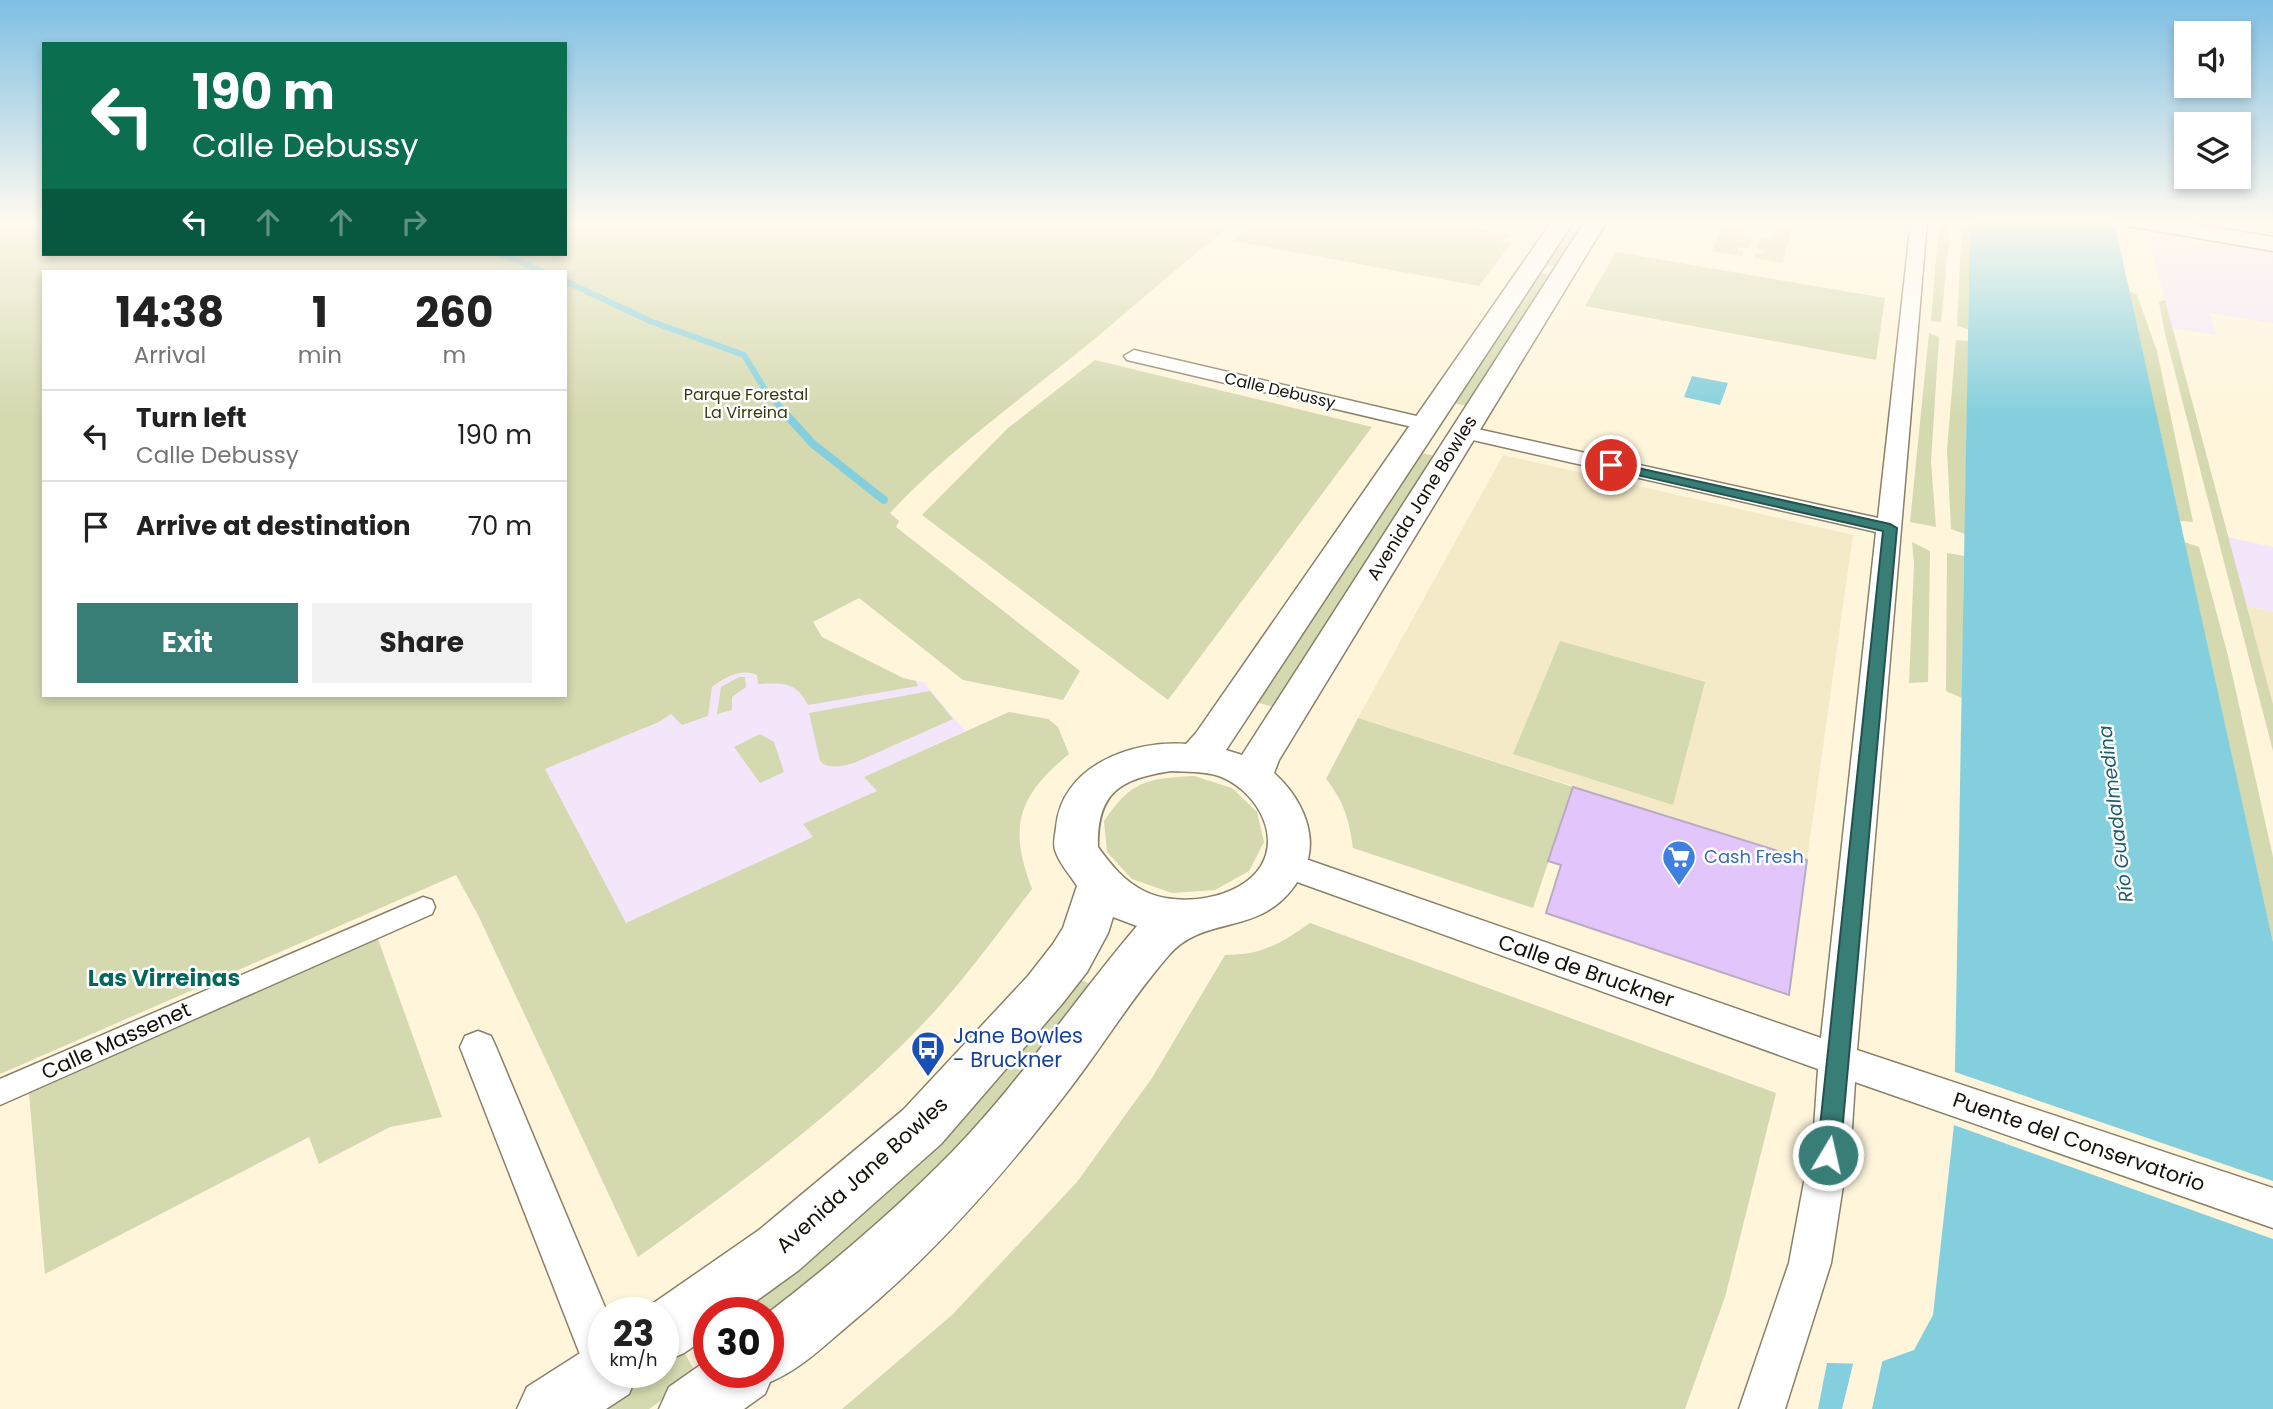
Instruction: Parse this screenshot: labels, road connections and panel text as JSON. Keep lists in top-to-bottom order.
{
  "streets": {
    "main road": ["Avenida Jane Bowles"],
    "street": [
      "Calle Debussy",
      "Calle de Bruckner",
      "Calle Massenet",
      "Puente del Conservatorio"
    ]
  },
  "crossings": [
    ["Calle Debussy", "Avenida Jane Bowles"],
    ["Avenida Jane Bowles", "Calle de Bruckner"],
    ["Calle de Bruckner", "Puente del Conservatorio"]
  ],
  "districts": ["Las Virreinas"],
  "water": ["Río Guadalmedina"],
  "parks": ["Parque Forestal La Virreina"],
  "places": {
    "supermarket": ["Cash Fresh"],
    "bus stop": ["Jane Bowles - Bruckner"]
  },
  "page": {
    "turn": ["190 m", "Calle Debussy"],
    "eta": [
      "14:38",
      "Arrival",
      "1",
      "min",
      "260",
      "m"
    ],
    "list": [
      {
        "name": "Turn left",
        "note": "Calle Debussy",
        "value": "190 m"
      },
      {
        "name": "Arrive at destination",
        "value": "70 m"
      }
    ],
    "buttons": ["Exit", "Share"],
    "speed": "23 km/h",
    "limit": "30"
  }
}
